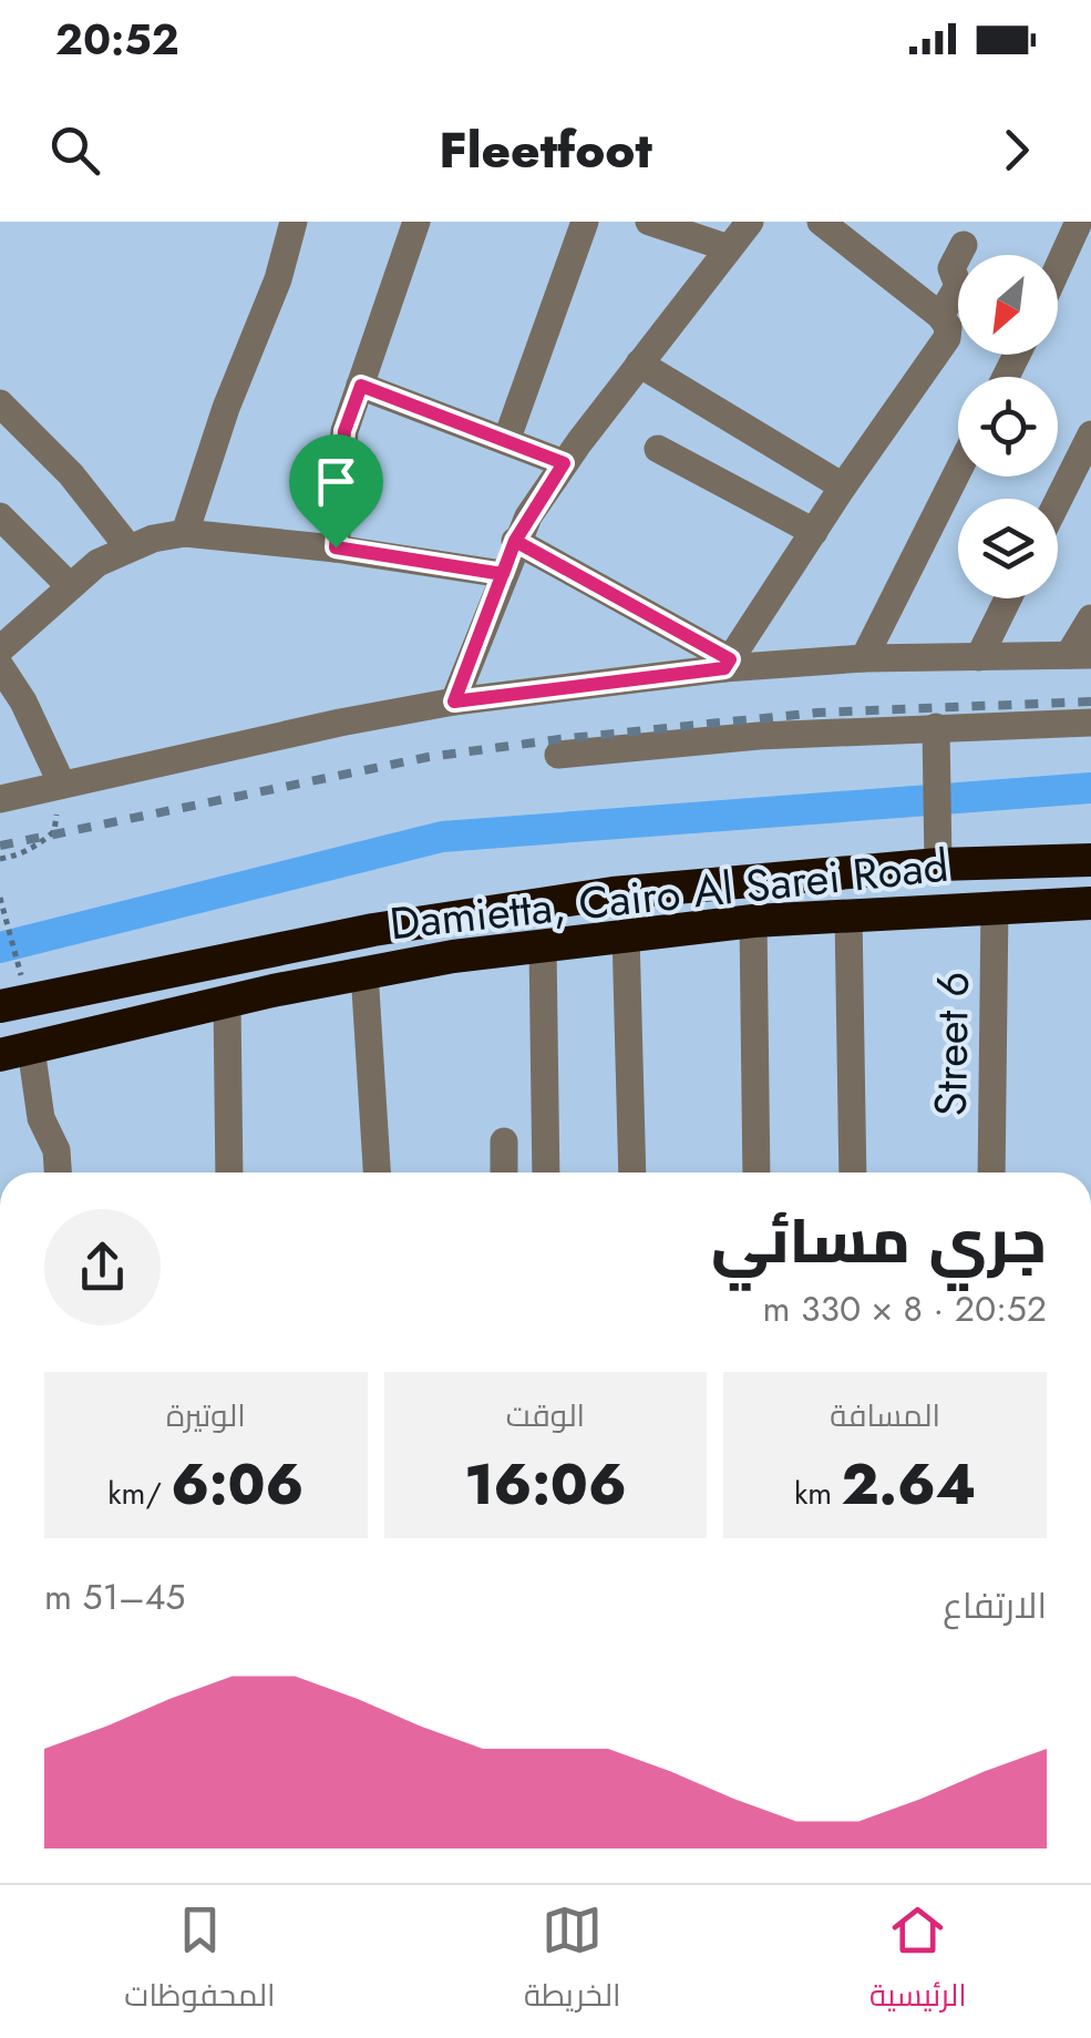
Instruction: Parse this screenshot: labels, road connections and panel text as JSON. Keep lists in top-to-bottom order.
{
  "streets": {
    "highway": ["Damietta, Cairo Al Sarei Road"],
    "street": ["Street 6"]
  },
  "crossings": [
    ["Damietta, Cairo Al Sarei Road", "Street 6"]
  ],
  "north": "bottom left",
  "page": {
    "status": "20:52",
    "header": "Fleetfoot",
    "heading": ["جري مسائي", "20:52 · 8 × 330 m"],
    "stats": [
      ["المسافة", "2.64 km"],
      ["الوقت", "16:06"],
      ["الوتيرة", "6:06 /km"]
    ],
    "chart": ["الارتفاع", "45–51 m"],
    "tabs": ["الرئيسية", "الخريطة", "المحفوظات"]
  }
}
